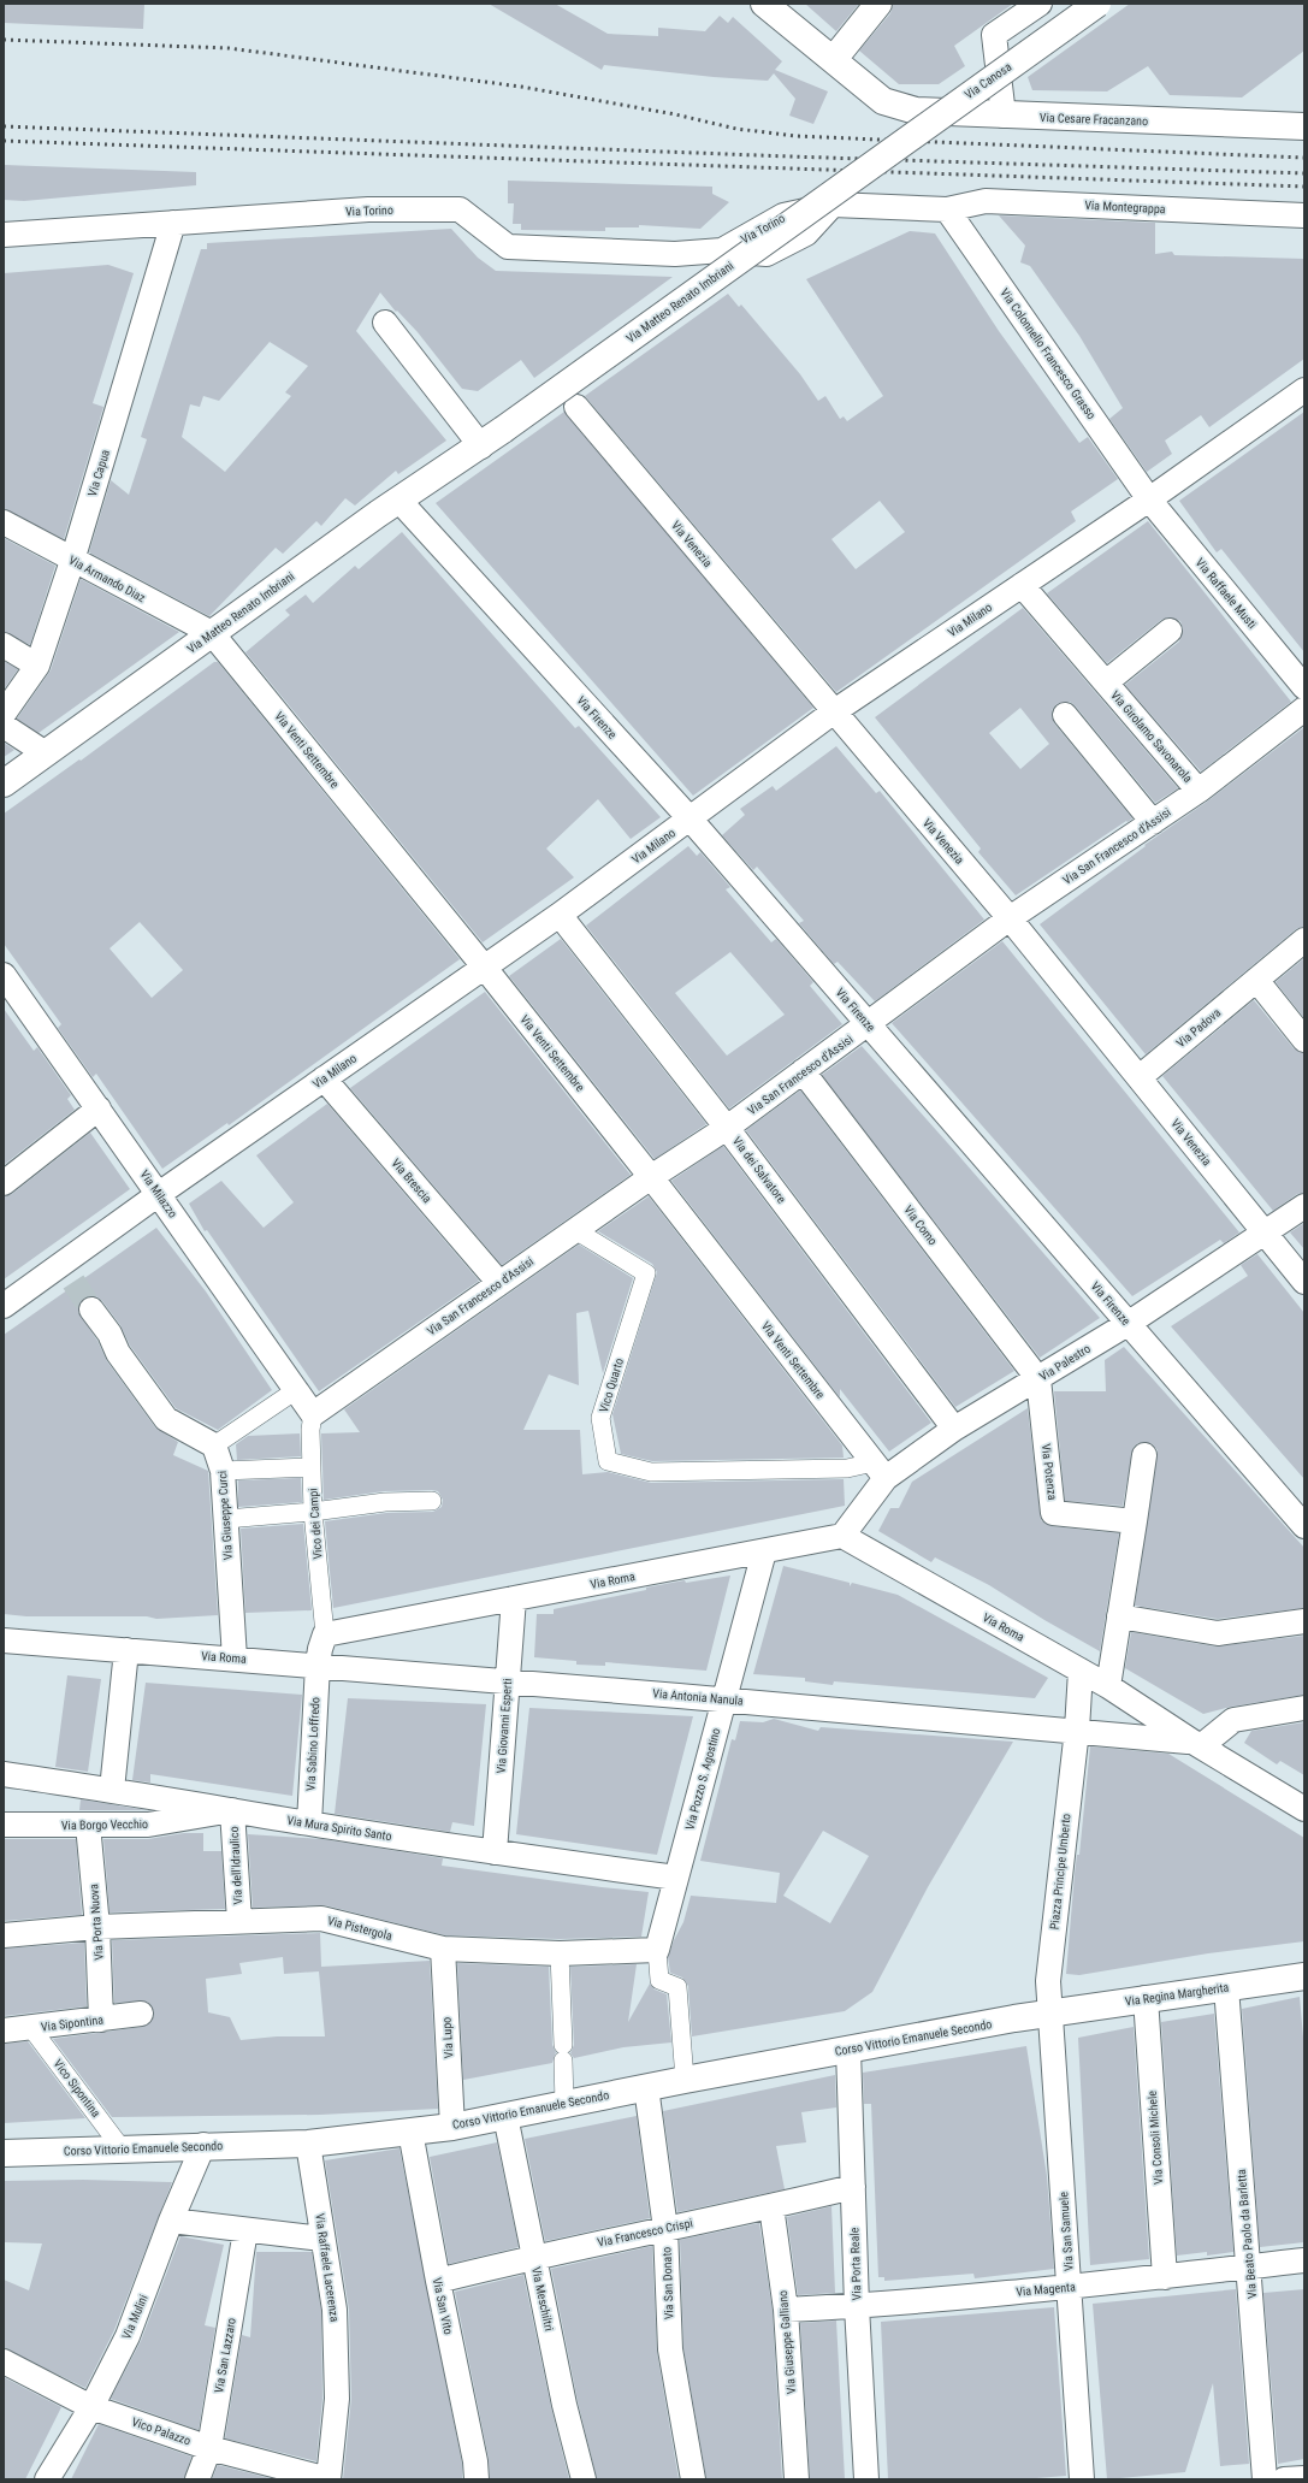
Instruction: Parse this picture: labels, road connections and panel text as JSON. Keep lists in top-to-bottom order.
{
  "streets": {
    "street": [
      "Via Canosa",
      "Via Cesare Fracanzano",
      "Via Montegrappa",
      "Via Torino",
      "Via Matteo Renato Imbriani",
      "Via Colonnello Francesco Grasso",
      "Via Capua",
      "Via Venezia",
      "Via Armando Diaz",
      "Via Raffaele Musti",
      "Via Milano",
      "Via Firenze",
      "Via Girolamo Savonarola",
      "Via Venti Settembre",
      "Via San Francesco d'Assisi",
      "Via Padova",
      "Via dei Salvatore",
      "Via Brescia",
      "Via Milazzo",
      "Via Como",
      "Via Palestro",
      "Vico Quarto",
      "Via Potenza",
      "Via Giuseppe Curci",
      "Vico dei Campi",
      "Via Roma",
      "Via Antonia Nanula",
      "Via Giovanni Esperti",
      "Via Sabino Loffredo",
      "Via Pozzo S. Agostino",
      "Via Borgo Vecchio",
      "Via Mura Spirito Santo",
      "Via dell'Idraulico",
      "Piazza Principe Umberto",
      "Via Porta Nuova",
      "Via Pistergola",
      "Via Regina Margherita",
      "Via Sipontina",
      "Via Lupo",
      "Corso Vittorio Emanuele Secondo",
      "Vico Sipontina",
      "Via Consoli Michele",
      "Via San Samuele",
      "Via Francesco Crispi",
      "Via Beato Paolo da Barletta",
      "Via Porta Reale",
      "Via Raffaele Lacerenza",
      "Via San Donato",
      "Via Magenta",
      "Via Meschiltri",
      "Via San Vito",
      "Via Mulini",
      "Via Giuseppe Galliano",
      "Via San Lazzaro",
      "Vico Palazzo"
    ]
  },
  "crossings": [
    ["Via Canosa", "Via Matteo Renato Imbriani"],
    ["Via Montegrappa", "Via Torino"],
    ["Via Montegrappa", "Via Colonnello Francesco Grasso"],
    ["Via Torino", "Via Colonnello Francesco Grasso"],
    ["Via Torino", "Via Capua"],
    ["Via Matteo Renato Imbriani", "Via Armando Diaz"],
    ["Via Matteo Renato Imbriani", "Via Firenze"],
    ["Via Matteo Renato Imbriani", "Via Venti Settembre"],
    ["Via Colonnello Francesco Grasso", "Via Raffaele Musti"],
    ["Via Colonnello Francesco Grasso", "Via Milano"],
    ["Via Capua", "Via Armando Diaz"],
    ["Via Venezia", "Via Milano"],
    ["Via Venezia", "Via San Francesco d'Assisi"],
    ["Via Venezia", "Via Padova"],
    ["Via Venezia", "Via Palestro"],
    ["Via Armando Diaz", "Via Venti Settembre"],
    ["Via Raffaele Musti", "Via Milano"],
    ["Via Milano", "Via Firenze"],
    ["Via Milano", "Via Girolamo Savonarola"],
    ["Via Milano", "Via Venti Settembre"],
    ["Via Milano", "Via dei Salvatore"],
    ["Via Milano", "Via Brescia"],
    ["Via Milano", "Via Milazzo"],
    ["Via Firenze", "Via San Francesco d'Assisi"],
    ["Via Firenze", "Via Palestro"],
    ["Via Girolamo Savonarola", "Via San Francesco d'Assisi"],
    ["Via Venti Settembre", "Via San Francesco d'Assisi"],
    ["Via Venti Settembre", "Via Palestro"],
    ["Via Venti Settembre", "Vico Quarto"],
    ["Via San Francesco d'Assisi", "Via dei Salvatore"],
    ["Via San Francesco d'Assisi", "Via Brescia"],
    ["Via San Francesco d'Assisi", "Via Milazzo"],
    ["Via San Francesco d'Assisi", "Via Como"],
    ["Via San Francesco d'Assisi", "Vico Quarto"],
    ["Via San Francesco d'Assisi", "Vico dei Campi"],
    ["Via dei Salvatore", "Via Palestro"],
    ["Via Milazzo", "Vico dei Campi"],
    ["Via Como", "Via Palestro"],
    ["Via Como", "Via Potenza"],
    ["Via Palestro", "Vico Quarto"],
    ["Via Palestro", "Via Potenza"],
    ["Via Palestro", "Via Roma"],
    ["Via Giuseppe Curci", "Via Roma"],
    ["Vico dei Campi", "Via Roma"],
    ["Via Roma", "Via Antonia Nanula"],
    ["Via Roma", "Via Giovanni Esperti"],
    ["Via Roma", "Via Sabino Loffredo"],
    ["Via Roma", "Via Pozzo S. Agostino"],
    ["Via Roma", "Piazza Principe Umberto"],
    ["Via Antonia Nanula", "Via Giovanni Esperti"],
    ["Via Antonia Nanula", "Via Sabino Loffredo"],
    ["Via Antonia Nanula", "Via Pozzo S. Agostino"],
    ["Via Antonia Nanula", "Piazza Principe Umberto"],
    ["Via Giovanni Esperti", "Via Mura Spirito Santo"],
    ["Via Sabino Loffredo", "Via Mura Spirito Santo"],
    ["Via Pozzo S. Agostino", "Via Mura Spirito Santo"],
    ["Via Pozzo S. Agostino", "Via Pistergola"],
    ["Via Borgo Vecchio", "Via Mura Spirito Santo"],
    ["Via Borgo Vecchio", "Via dell'Idraulico"],
    ["Via Borgo Vecchio", "Via Porta Nuova"],
    ["Via Mura Spirito Santo", "Via dell'Idraulico"],
    ["Via dell'Idraulico", "Via Pistergola"],
    ["Piazza Principe Umberto", "Via Regina Margherita"],
    ["Piazza Principe Umberto", "Corso Vittorio Emanuele Secondo"],
    ["Piazza Principe Umberto", "Via San Samuele"],
    ["Via Porta Nuova", "Via Pistergola"],
    ["Via Porta Nuova", "Via Sipontina"],
    ["Via Pistergola", "Via Lupo"],
    ["Via Regina Margherita", "Corso Vittorio Emanuele Secondo"],
    ["Via Regina Margherita", "Via Consoli Michele"],
    ["Via Regina Margherita", "Via San Samuele"],
    ["Via Regina Margherita", "Via Beato Paolo da Barletta"],
    ["Via Sipontina", "Vico Sipontina"],
    ["Via Lupo", "Corso Vittorio Emanuele Secondo"],
    ["Corso Vittorio Emanuele Secondo", "Vico Sipontina"],
    ["Corso Vittorio Emanuele Secondo", "Via San Samuele"],
    ["Corso Vittorio Emanuele Secondo", "Via Porta Reale"],
    ["Corso Vittorio Emanuele Secondo", "Via Raffaele Lacerenza"],
    ["Corso Vittorio Emanuele Secondo", "Via San Donato"],
    ["Corso Vittorio Emanuele Secondo", "Via Meschiltri"],
    ["Corso Vittorio Emanuele Secondo", "Via San Vito"],
    ["Corso Vittorio Emanuele Secondo", "Via Mulini"],
    ["Via Consoli Michele", "Via Magenta"],
    ["Via San Samuele", "Via Magenta"],
    ["Via Francesco Crispi", "Via Porta Reale"],
    ["Via Francesco Crispi", "Via San Donato"],
    ["Via Francesco Crispi", "Via Meschiltri"],
    ["Via Francesco Crispi", "Via San Vito"],
    ["Via Francesco Crispi", "Via Giuseppe Galliano"],
    ["Via Beato Paolo da Barletta", "Via Magenta"],
    ["Via Porta Reale", "Via Magenta"],
    ["Via Raffaele Lacerenza", "Vico Palazzo"],
    ["Via Magenta", "Via Giuseppe Galliano"],
    ["Via Mulini", "Vico Palazzo"],
    ["Via San Lazzaro", "Vico Palazzo"]
  ]
}
